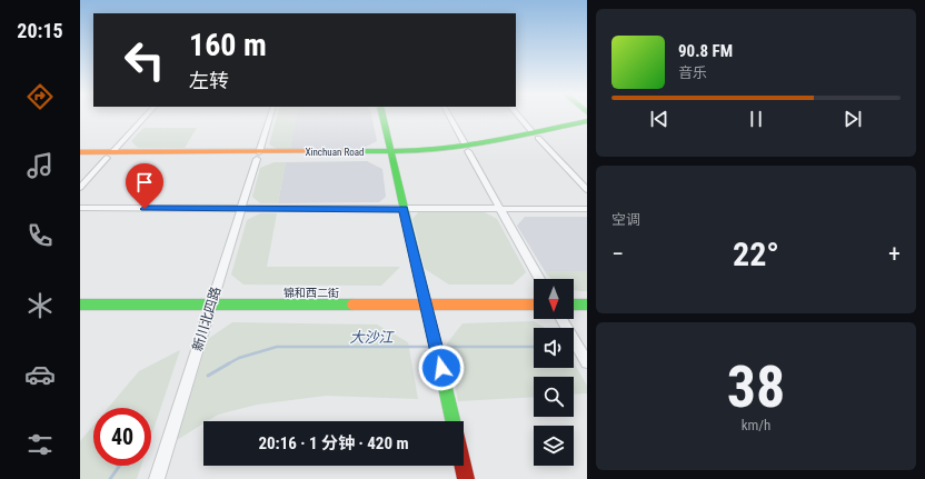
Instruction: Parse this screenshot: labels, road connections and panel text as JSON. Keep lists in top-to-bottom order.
{
  "streets": {
    "street": ["Xinchuan Road", "锦和西二街", "新川北四路"]
  },
  "crossings": [
    ["Xinchuan Road", "新川北四路"],
    ["锦和西二街", "新川北四路"]
  ],
  "water": ["大沙江"],
  "north": "bottom",
  "page": {
    "tabs": "20:15",
    "turn": ["160 m", "左转"],
    "song": ["90.8 FM", "音乐"],
    "tile": [
      "空调",
      ["38", "km/h"]
    ],
    "heat": ["−", "22°", "+"],
    "limit": "40",
    "trip": "20:16 · 1 分钟 · 420 m"
  }
}
